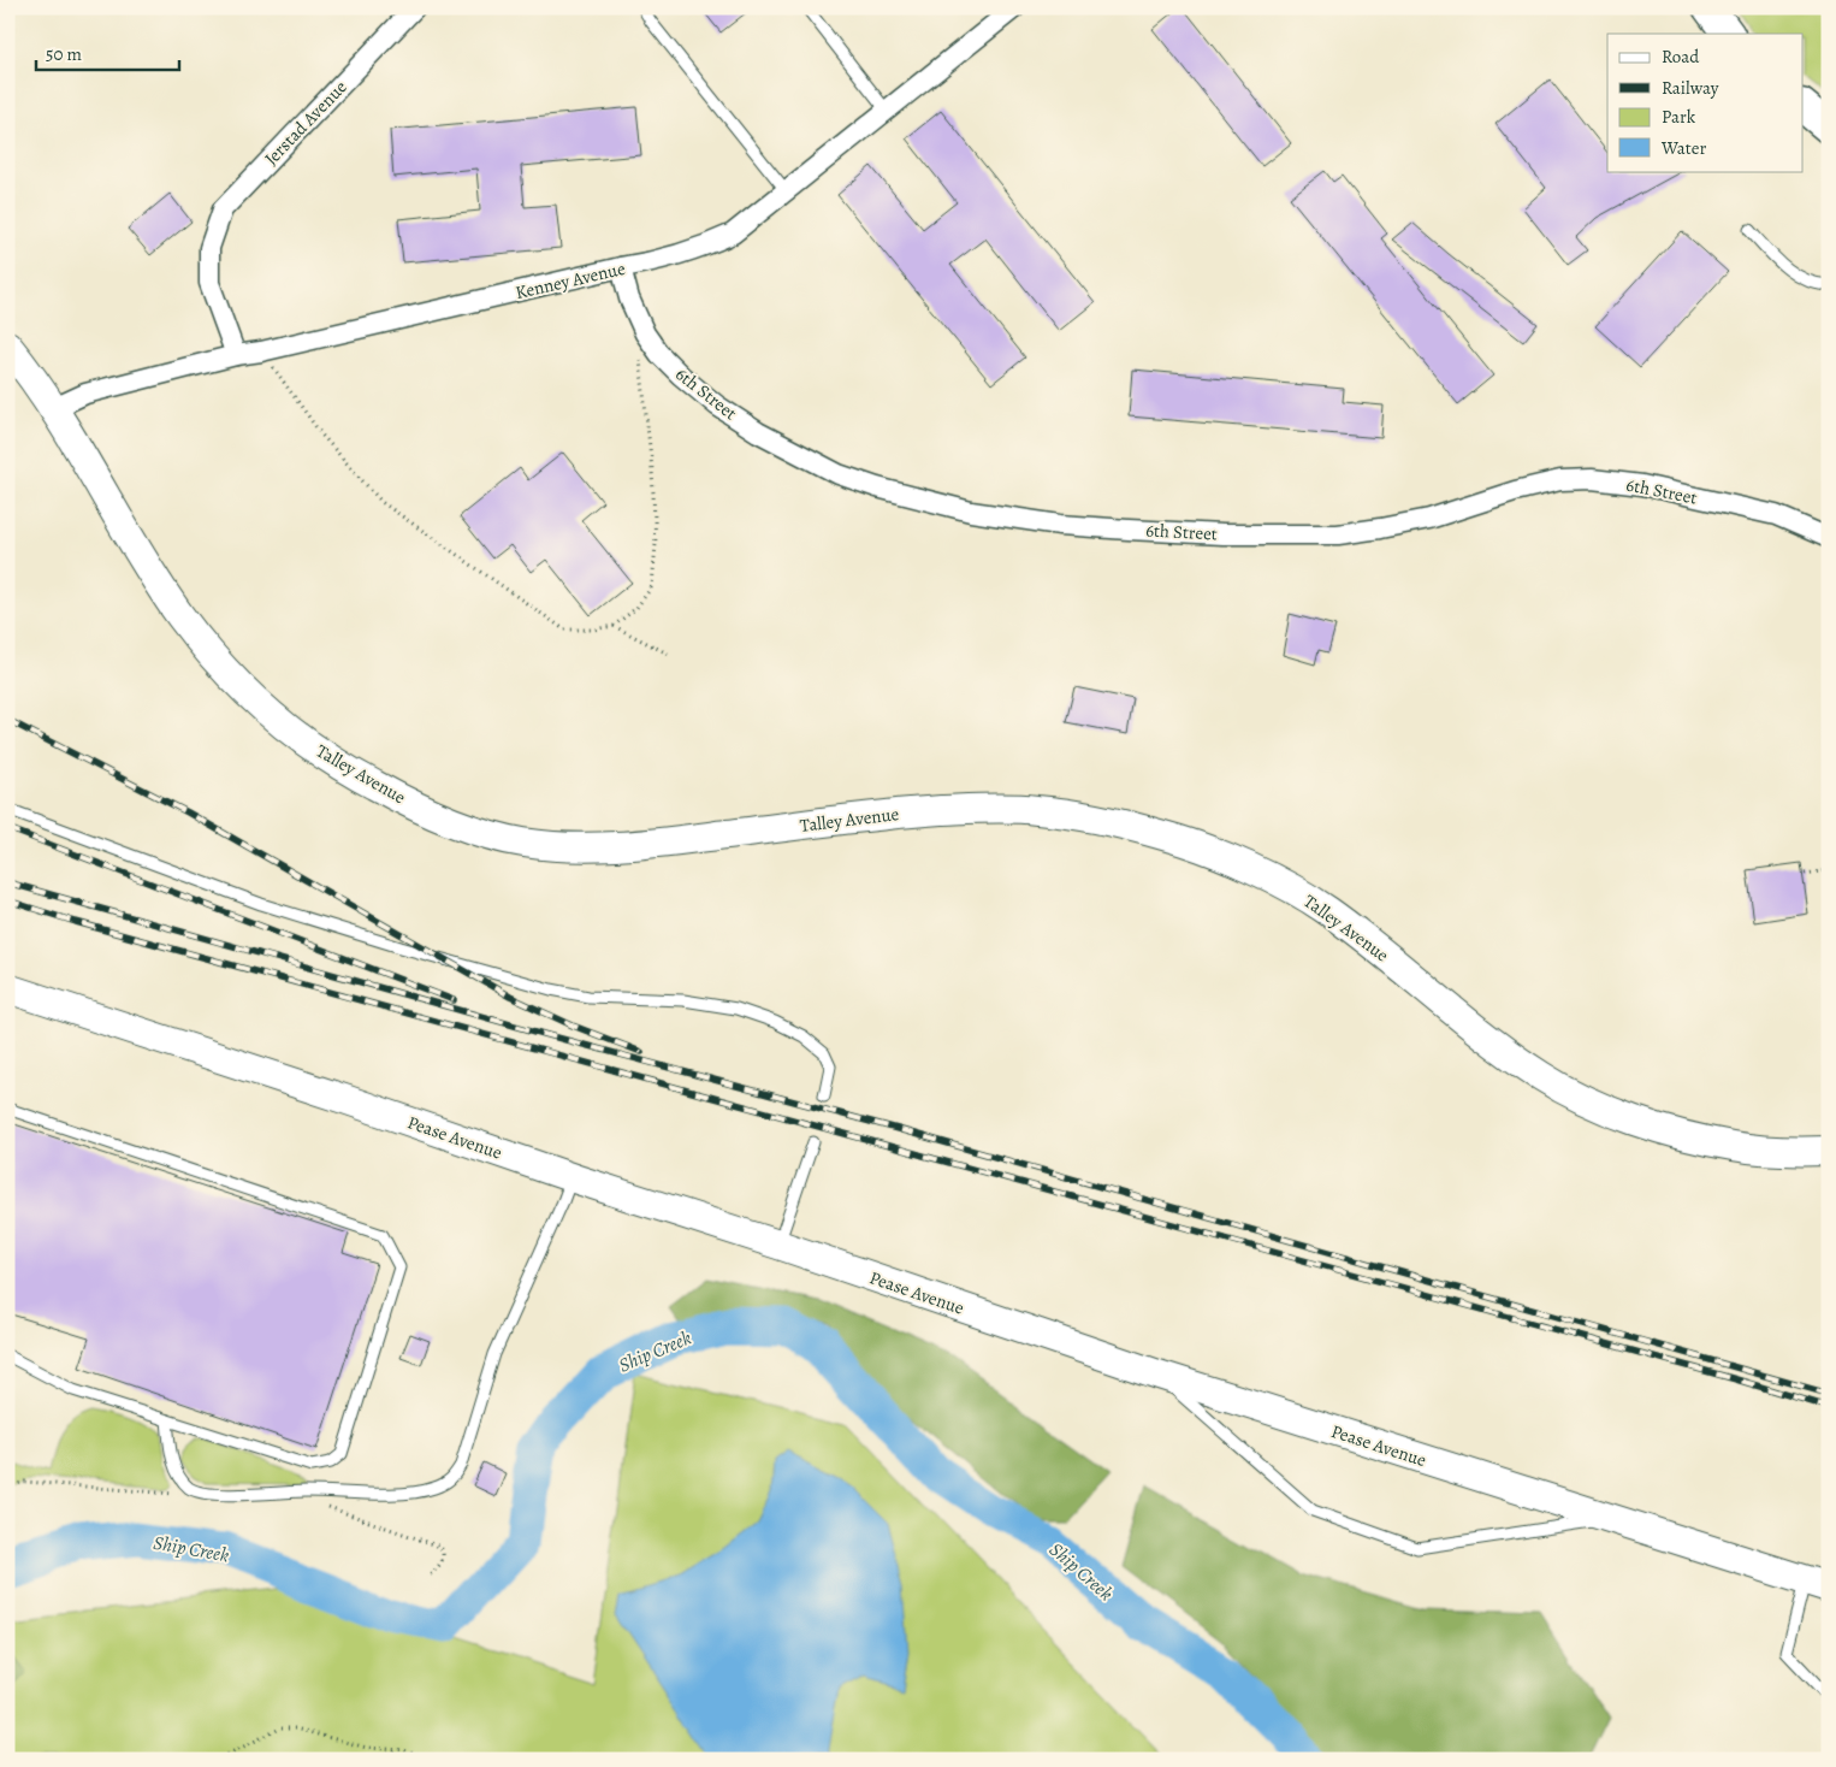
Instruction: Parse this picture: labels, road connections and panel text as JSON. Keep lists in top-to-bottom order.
{
  "streets": {
    "street": [
      "Jerstad Avenue",
      "Kenney Avenue",
      "6th Street",
      "Talley Avenue",
      "Pease Avenue"
    ]
  },
  "crossings": [
    ["Jerstad Avenue", "Kenney Avenue"],
    ["Kenney Avenue", "6th Street"],
    ["Kenney Avenue", "Talley Avenue"]
  ],
  "water": ["Ship Creek"],
  "legend": [
    "Road",
    "Railway",
    "Park",
    "Water"
  ],
  "scale_bar": "50 m"
}
